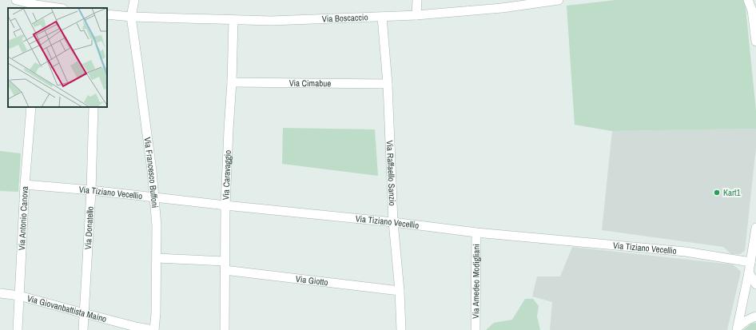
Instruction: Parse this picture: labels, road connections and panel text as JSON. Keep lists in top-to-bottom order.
{
  "streets": {
    "street": [
      "Via Boscaccio",
      "Via Cimabue",
      "Via Francesco Buffoni",
      "Via Raffaello Sanzio",
      "Via Caravaggio",
      "Via Tiziano Vecellio",
      "Via Antonio Canova",
      "Via Donatello",
      "Via Giotto",
      "Via Amedeo Modigliani",
      "Via Giovanbattista Maino"
    ]
  },
  "crossings": [
    ["Via Boscaccio", "Via Francesco Buffoni"],
    ["Via Boscaccio", "Via Raffaello Sanzio"],
    ["Via Boscaccio", "Via Caravaggio"],
    ["Via Cimabue", "Via Raffaello Sanzio"],
    ["Via Cimabue", "Via Caravaggio"],
    ["Via Francesco Buffoni", "Via Tiziano Vecellio"],
    ["Via Francesco Buffoni", "Via Giotto"],
    ["Via Francesco Buffoni", "Via Giovanbattista Maino"],
    ["Via Raffaello Sanzio", "Via Tiziano Vecellio"],
    ["Via Raffaello Sanzio", "Via Giotto"],
    ["Via Caravaggio", "Via Tiziano Vecellio"],
    ["Via Caravaggio", "Via Giotto"],
    ["Via Tiziano Vecellio", "Via Antonio Canova"],
    ["Via Tiziano Vecellio", "Via Donatello"],
    ["Via Tiziano Vecellio", "Via Amedeo Modigliani"],
    ["Via Antonio Canova", "Via Giovanbattista Maino"],
    ["Via Donatello", "Via Giovanbattista Maino"]
  ],
  "places": ["Kart1"]
}
